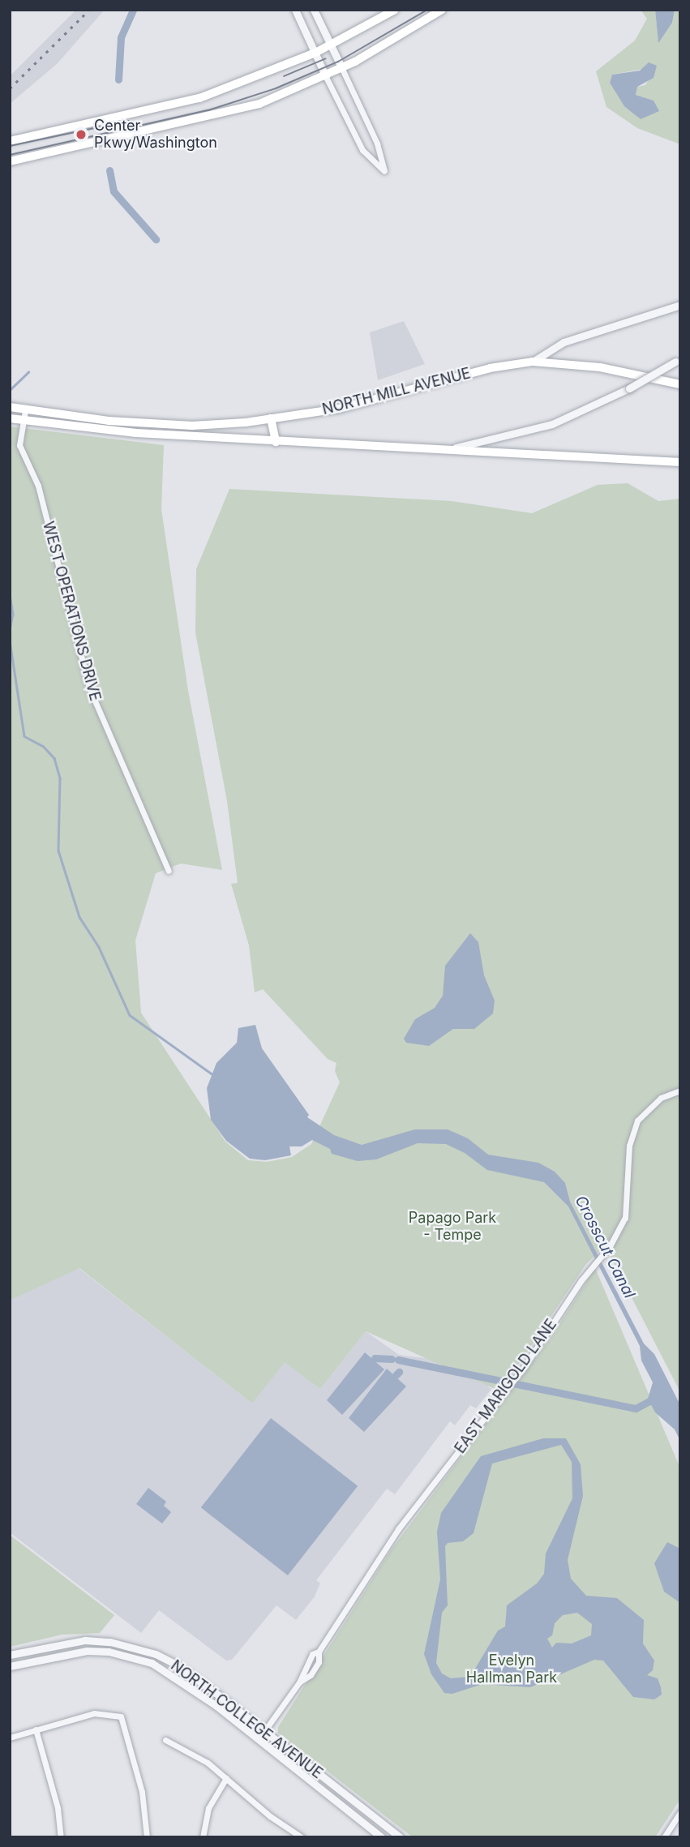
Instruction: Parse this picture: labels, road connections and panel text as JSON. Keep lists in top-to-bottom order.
{
  "streets": {
    "main road": ["NORTH MILL AVENUE"],
    "street": ["WEST OPERATIONS DRIVE", "EAST MARIGOLD LANE", "NORTH COLLEGE AVENUE"]
  },
  "crossings": [
    ["NORTH MILL AVENUE", "WEST OPERATIONS DRIVE"],
    ["EAST MARIGOLD LANE", "NORTH COLLEGE AVENUE"]
  ],
  "water": ["Crosscut Canal"],
  "parks": ["Papago Park - Tempe", "Evelyn Hallman Park"],
  "places": ["Center Pkwy/Washington"]
}
